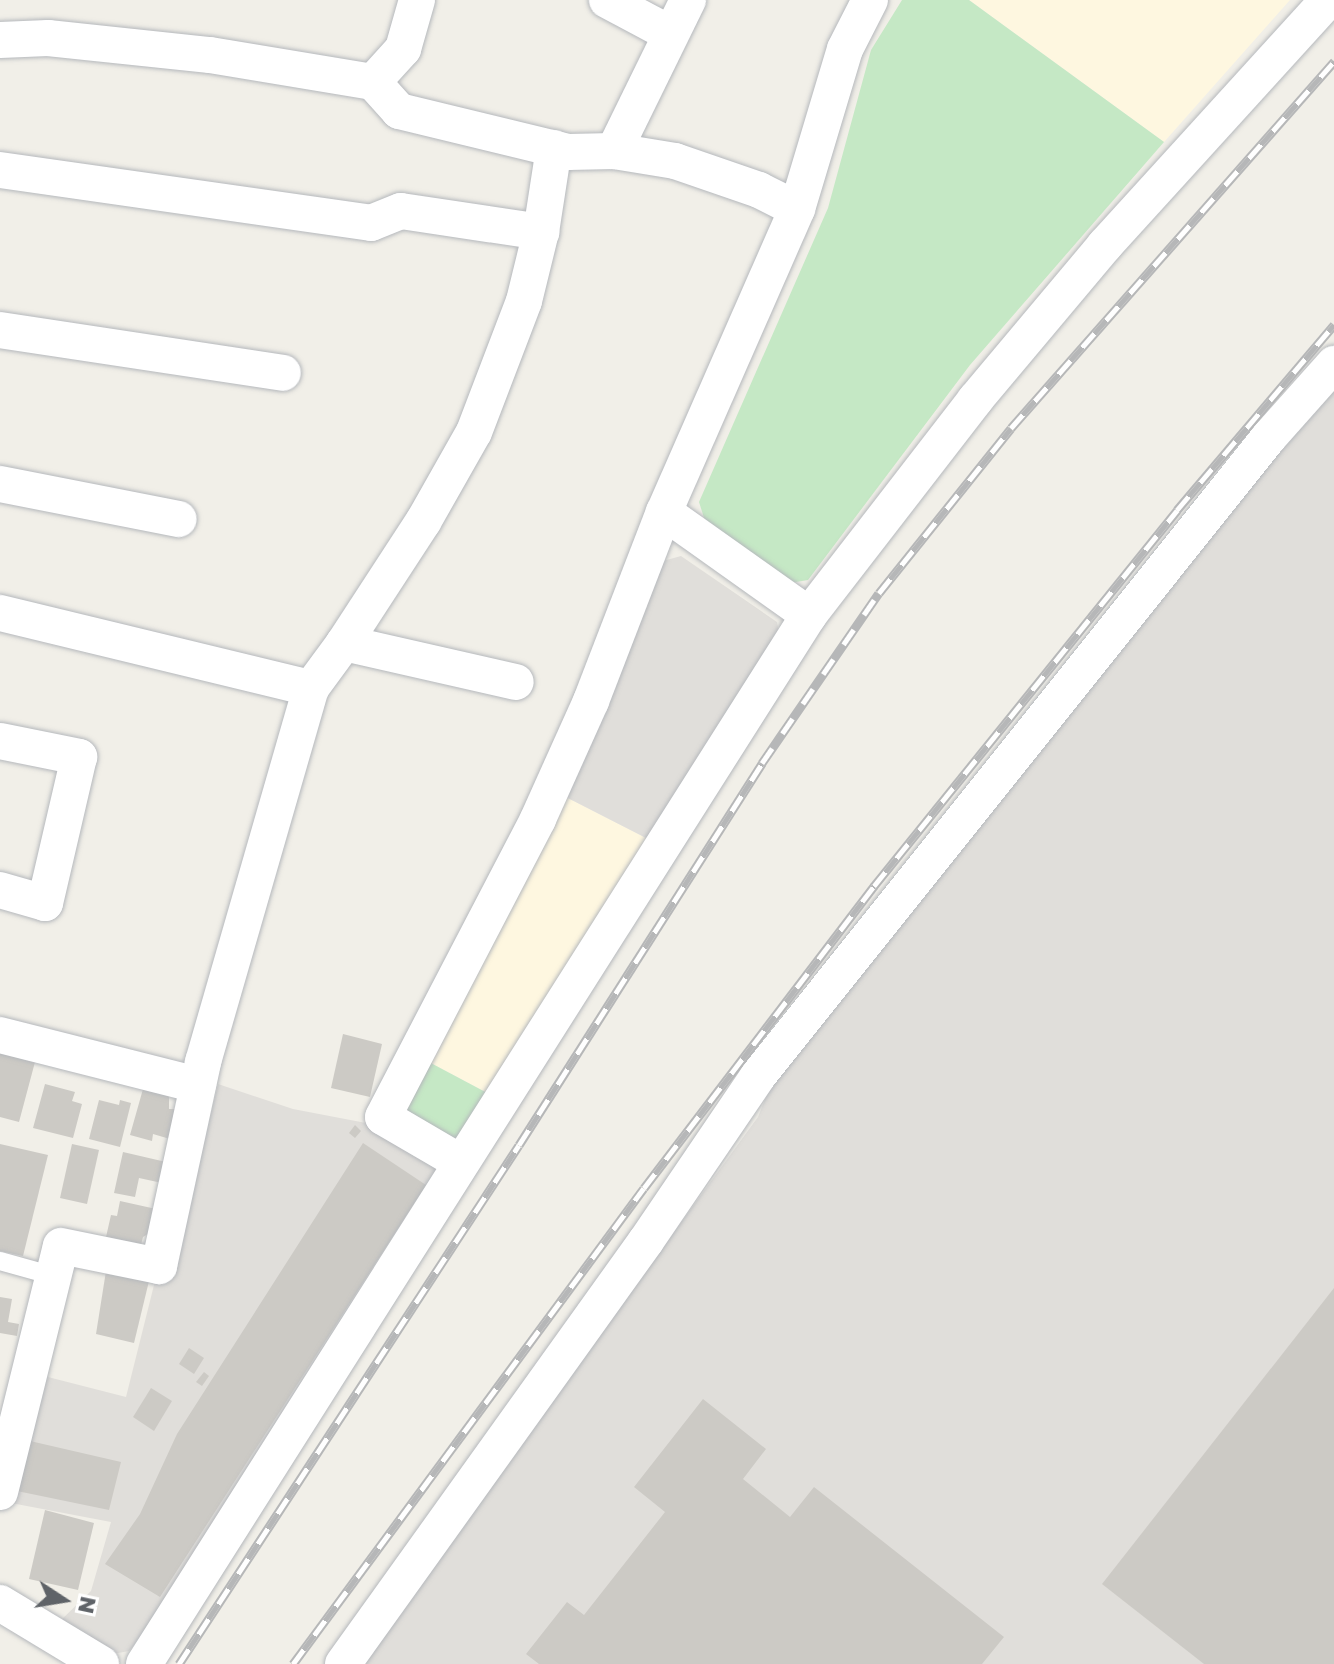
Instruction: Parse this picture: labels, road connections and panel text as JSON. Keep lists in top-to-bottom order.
{
  "north": "right"
}
